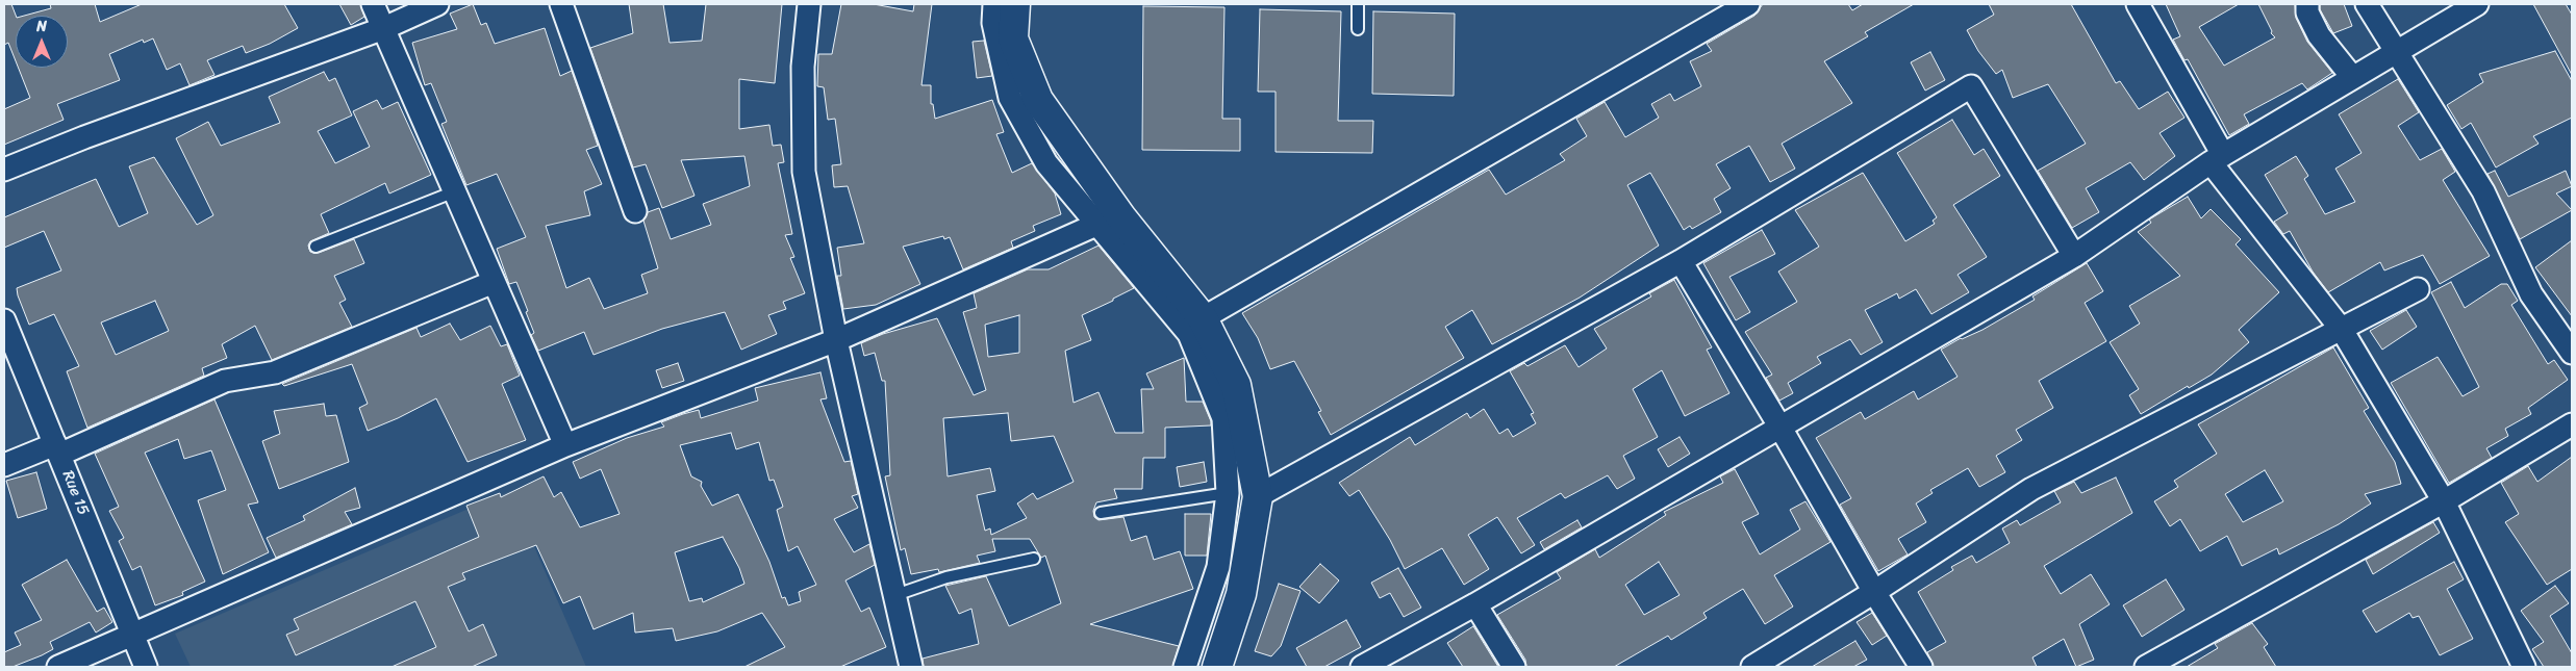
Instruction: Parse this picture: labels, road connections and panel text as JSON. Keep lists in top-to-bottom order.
{
  "streets": {
    "street": ["Rue 15"]
  },
  "north": "top"
}
